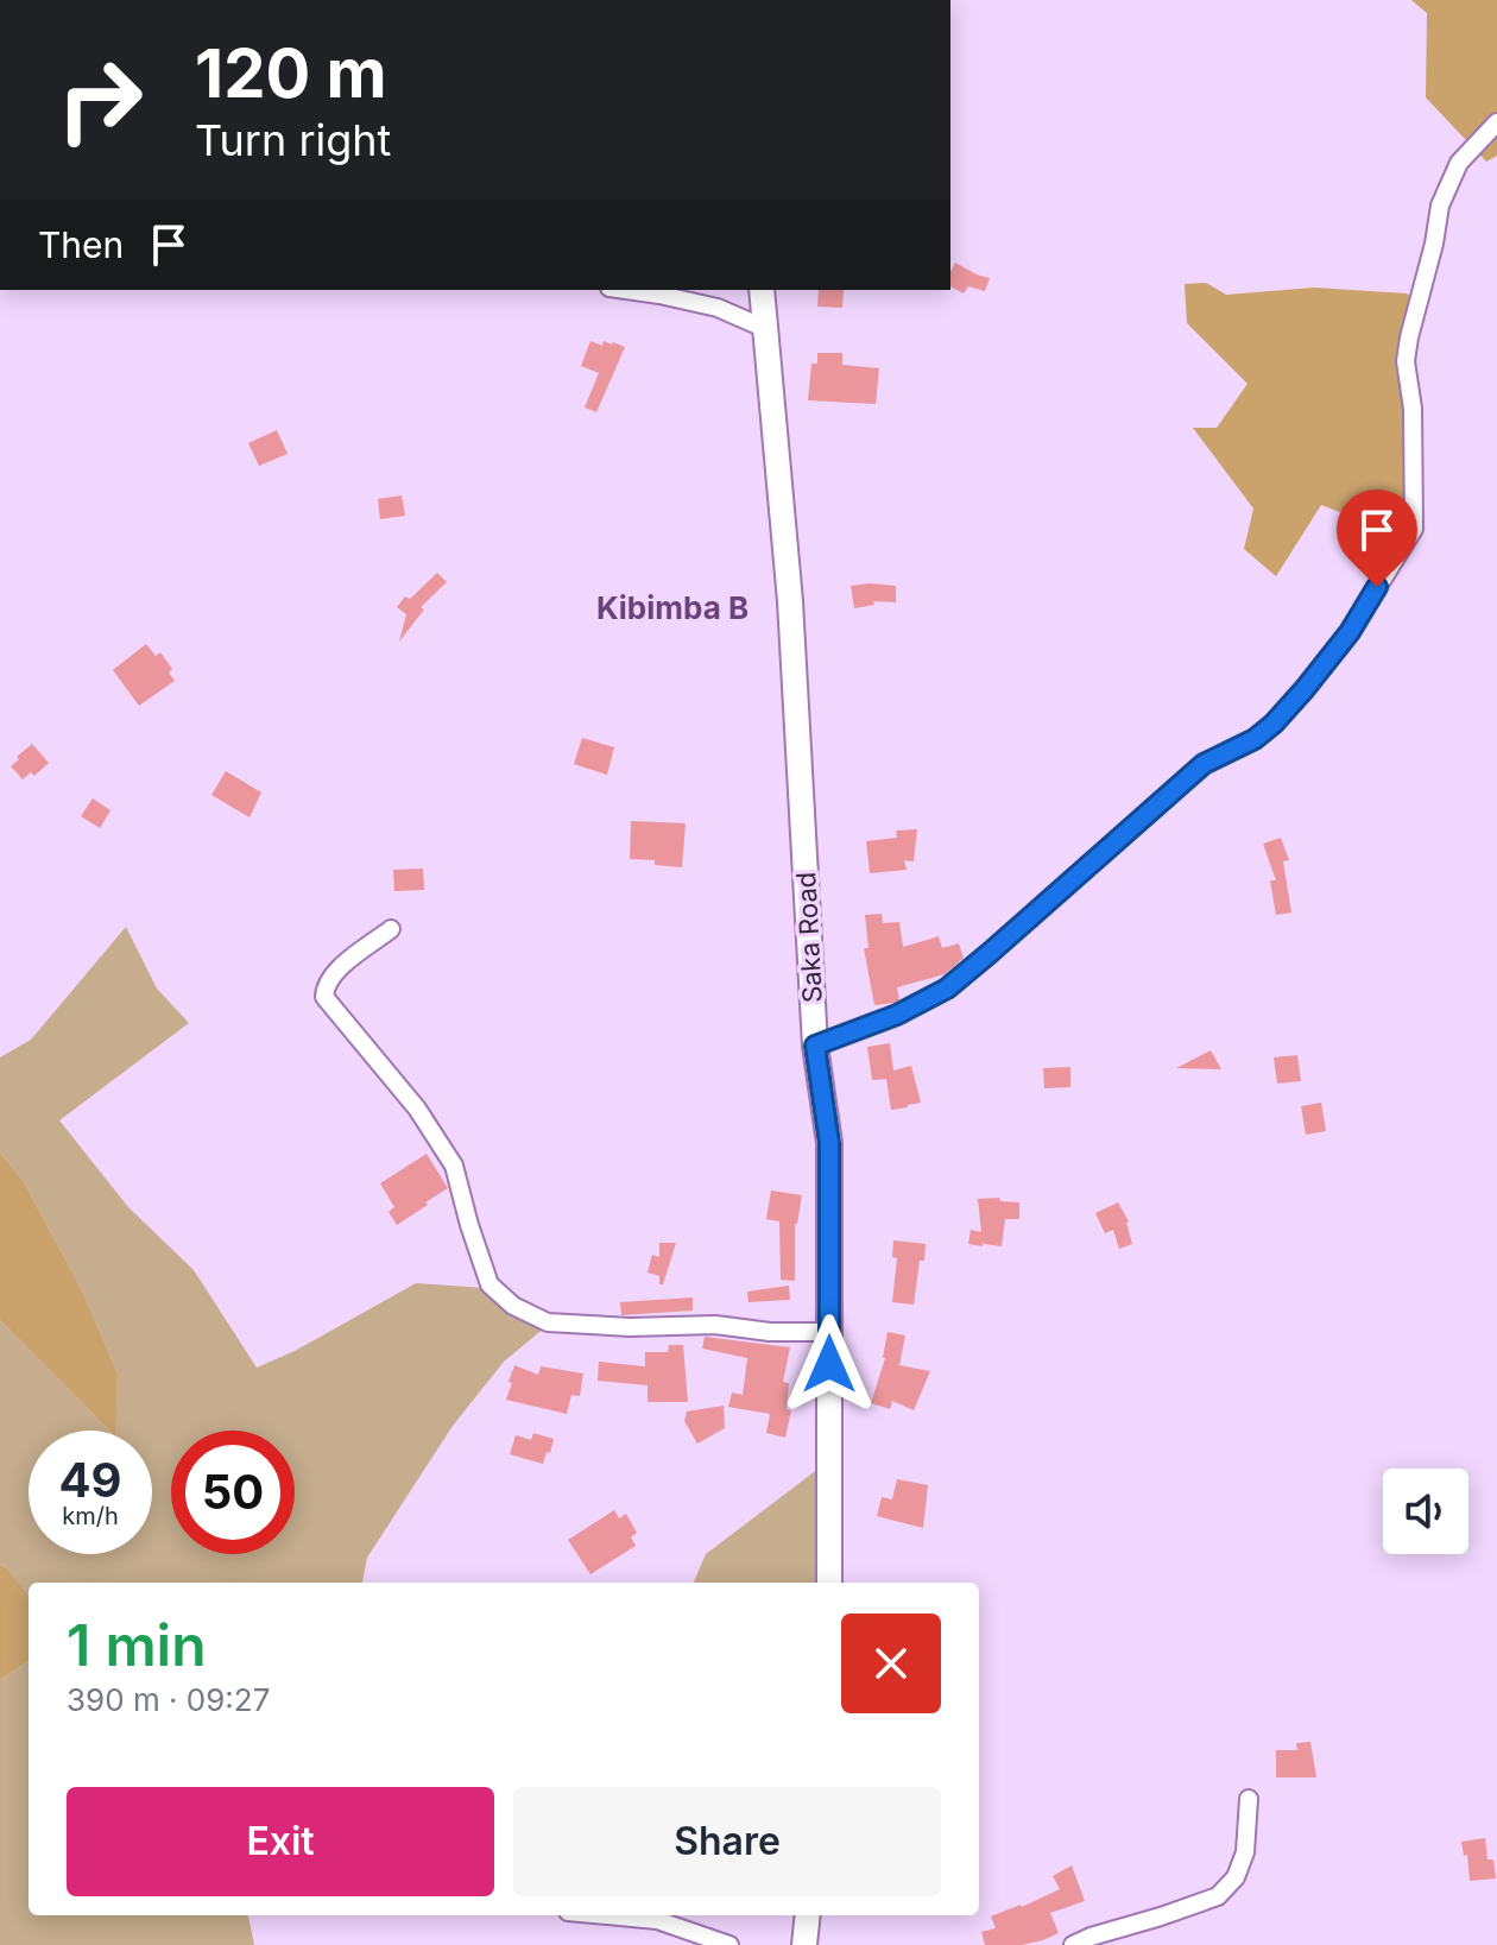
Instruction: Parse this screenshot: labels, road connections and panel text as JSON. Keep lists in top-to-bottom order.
{
  "streets": {
    "main road": ["Saka Road"]
  },
  "districts": ["Kibimba B"],
  "page": {
    "turn": ["120 m", "Turn right"],
    "then": "Then",
    "speed": "49 km/h",
    "limit": "50",
    "heading": ["1 min", "390 m · 09:27"],
    "buttons": ["Exit", "Share"]
  }
}
